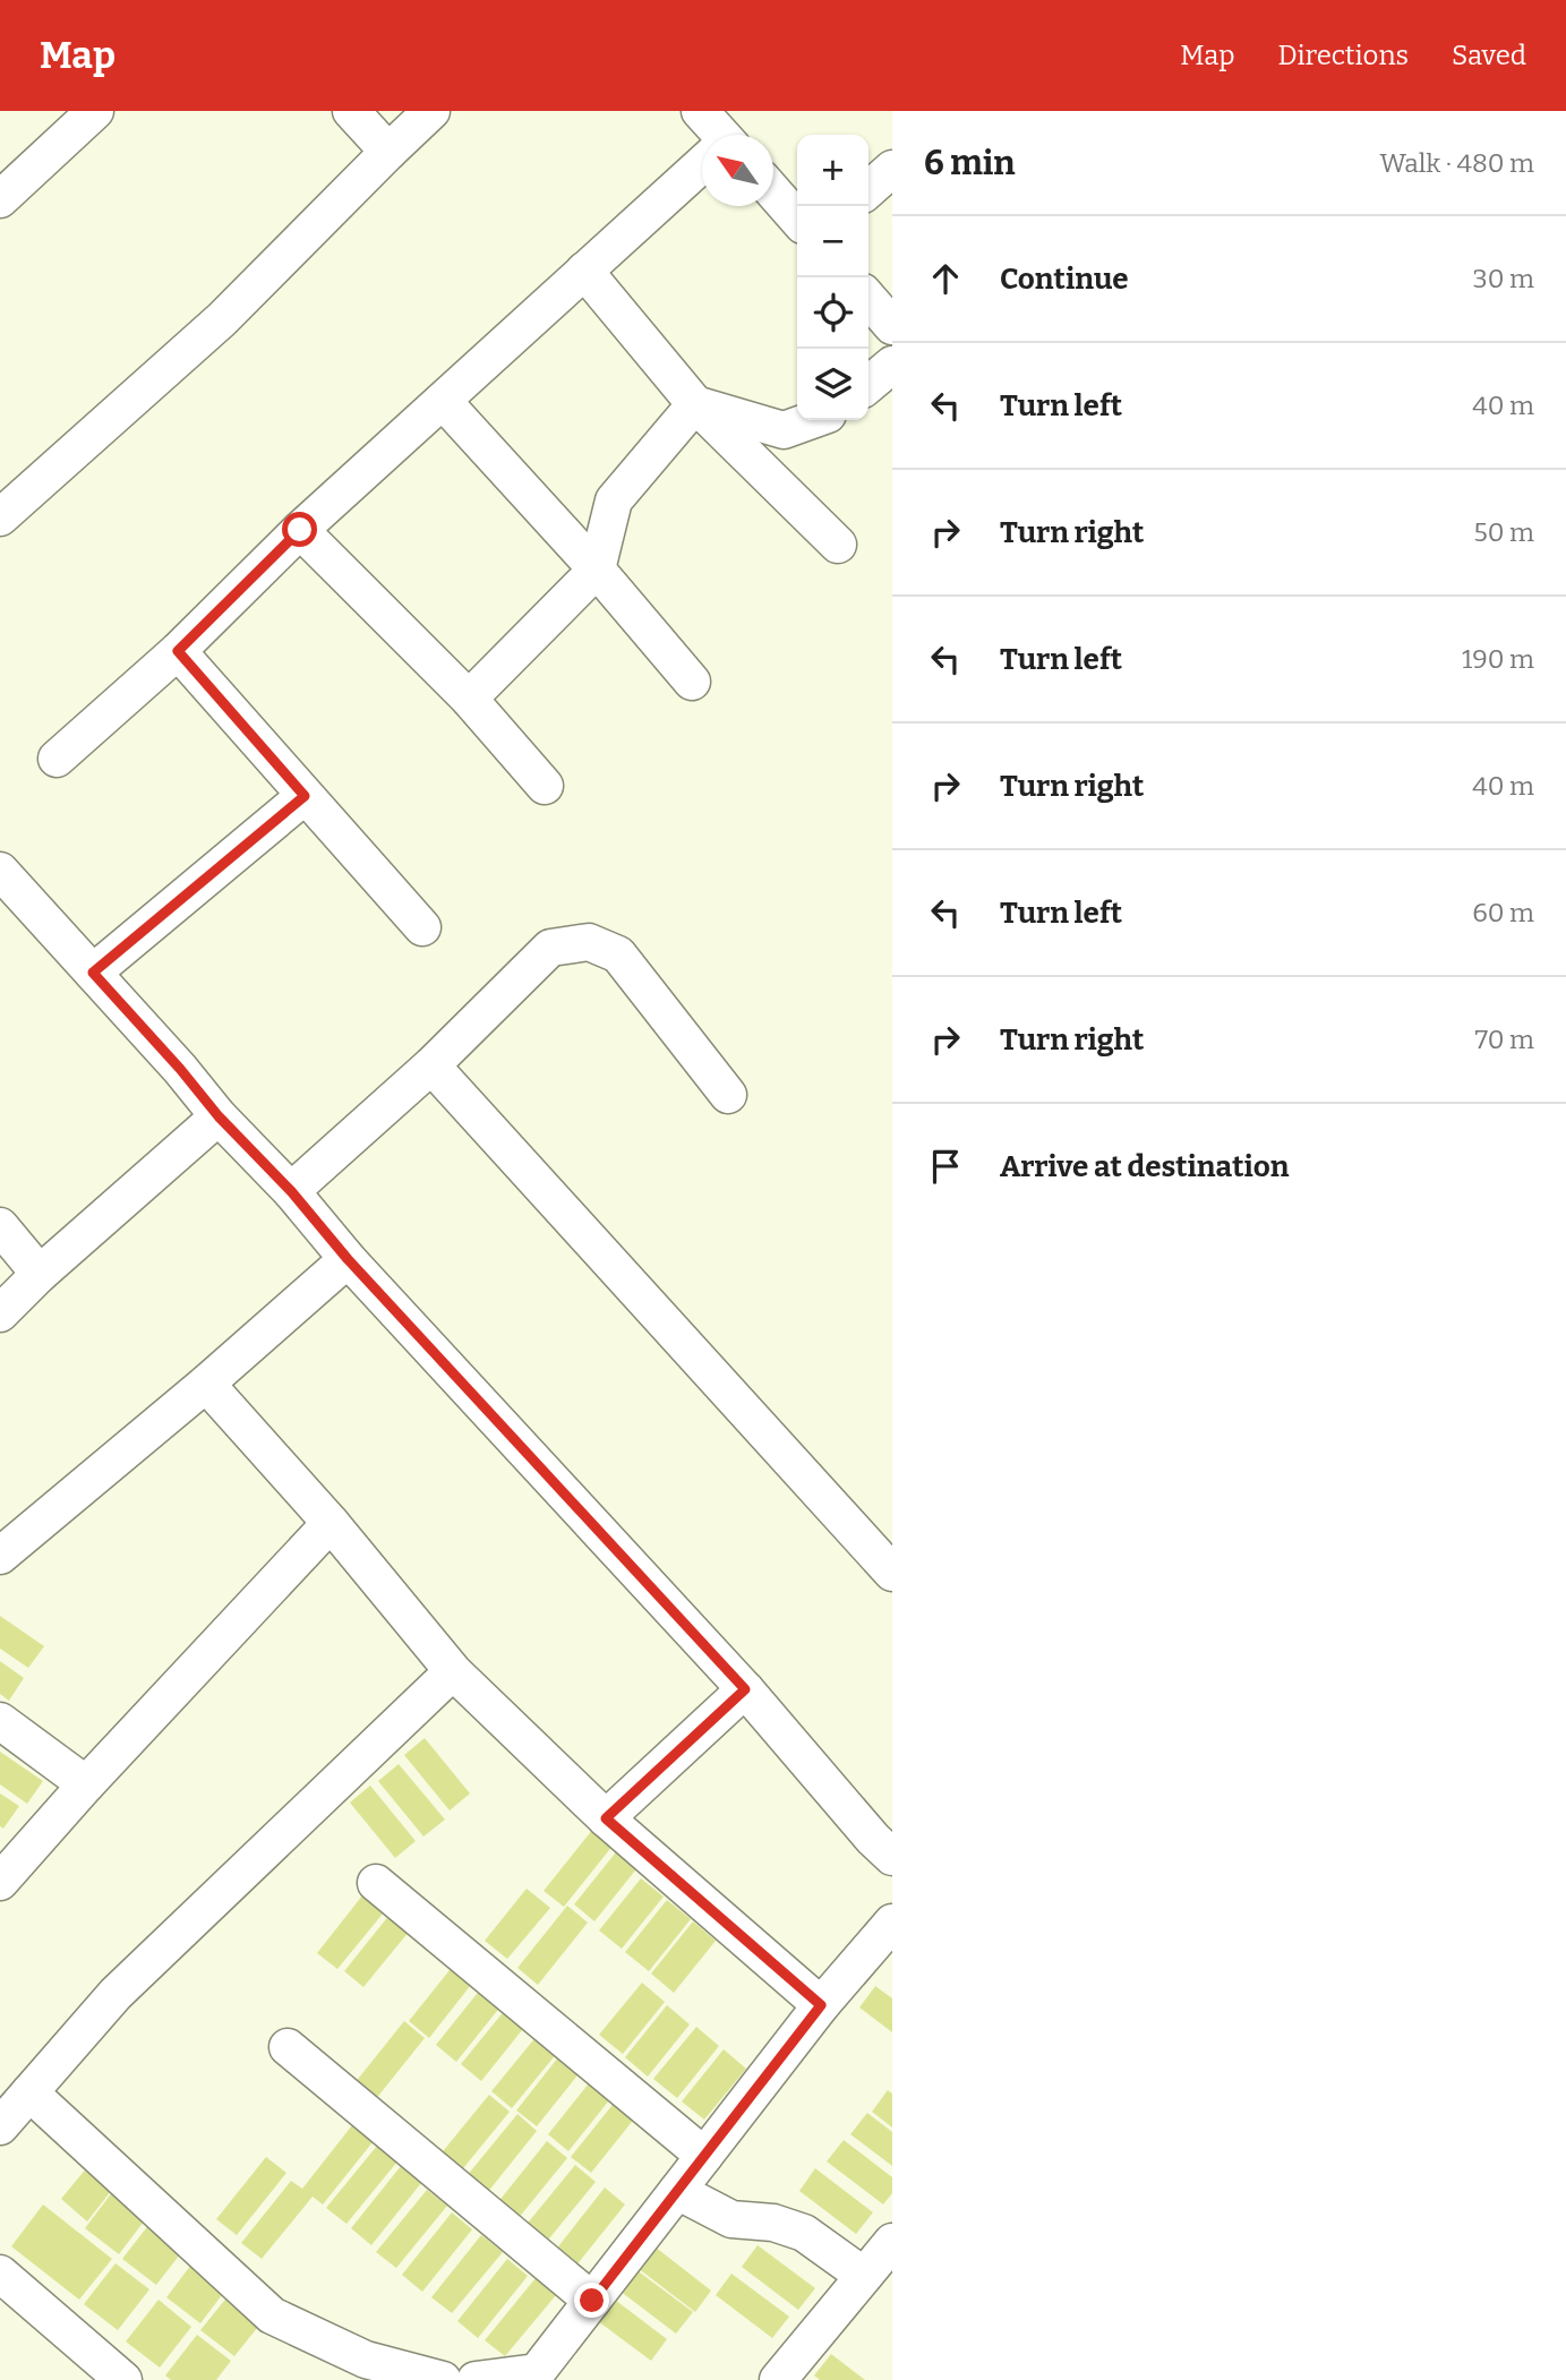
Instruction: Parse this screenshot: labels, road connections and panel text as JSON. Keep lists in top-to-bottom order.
{
  "north": "top left",
  "page": {
    "header": "Map",
    "nav": ["Map", "Directions", "Saved"],
    "heading": ["6 min", "Walk · 480 m"],
    "map_buttons": ["+", "−"],
    "list": [
      ["Continue", "30 m"],
      ["Turn left", "40 m"],
      ["Turn right", "50 m"],
      ["Turn left", "190 m"],
      ["Turn right", "40 m"],
      ["Turn left", "60 m"],
      ["Turn right", "70 m"],
      "Arrive at destination"
    ]
  }
}
